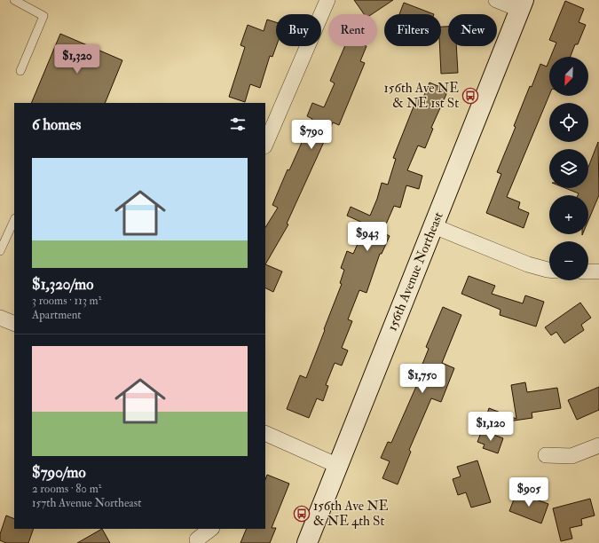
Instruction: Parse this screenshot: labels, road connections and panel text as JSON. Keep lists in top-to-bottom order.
{
  "streets": {
    "street": ["156th Avenue Northeast"]
  },
  "places": {
    "bus stop": ["156th Ave NE & NE 1st St", "156th Ave NE & NE 4th St"]
  },
  "north": "bottom left",
  "page": {
    "chip": [
      "Buy",
      "Rent",
      "Filters",
      "New"
    ],
    "price": [
      "$1,320",
      "$790",
      "$943",
      "$1,750",
      "$1,120",
      "$905"
    ],
    "map_buttons": ["+", "−"],
    "heading": "6 homes",
    "list": [
      {
        "name": "$1,320/mo",
        "note": "3 rooms · 113 m² · Apartment"
      },
      {
        "name": "$790/mo",
        "note": "2 rooms · 80 m² · 157th Avenue Northeast"
      }
    ]
  }
}
